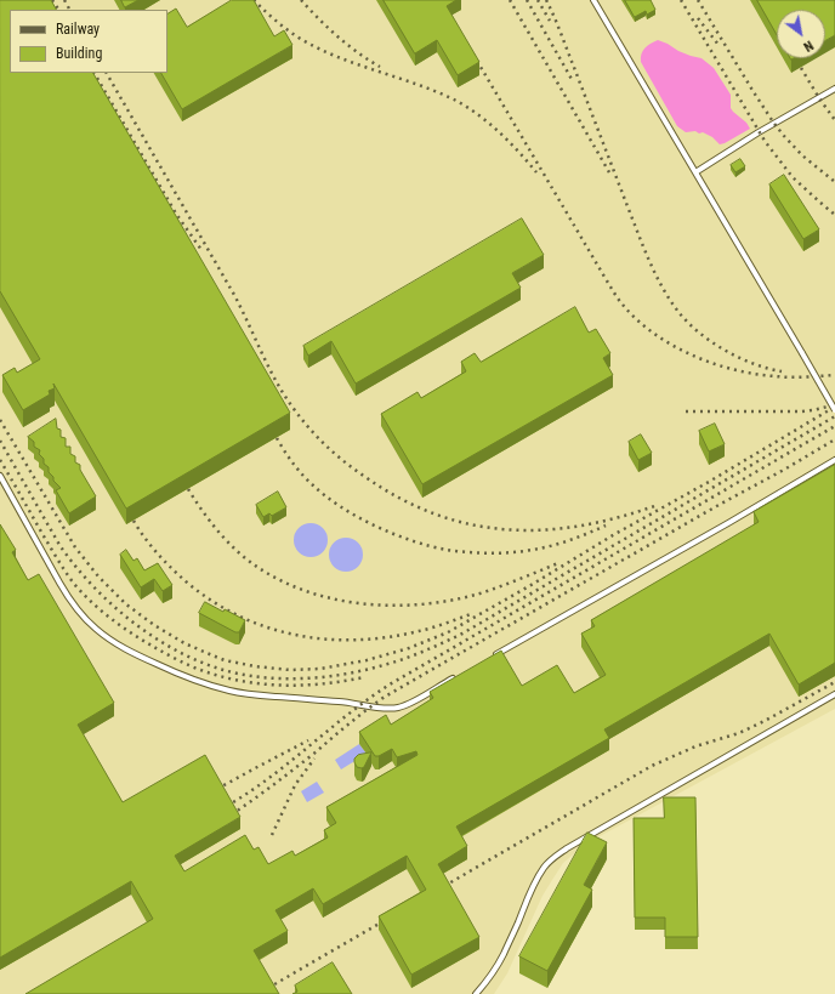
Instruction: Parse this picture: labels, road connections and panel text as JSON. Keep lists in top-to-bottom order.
{
  "legend": ["Railway", "Building"],
  "north": "bottom right"
}
